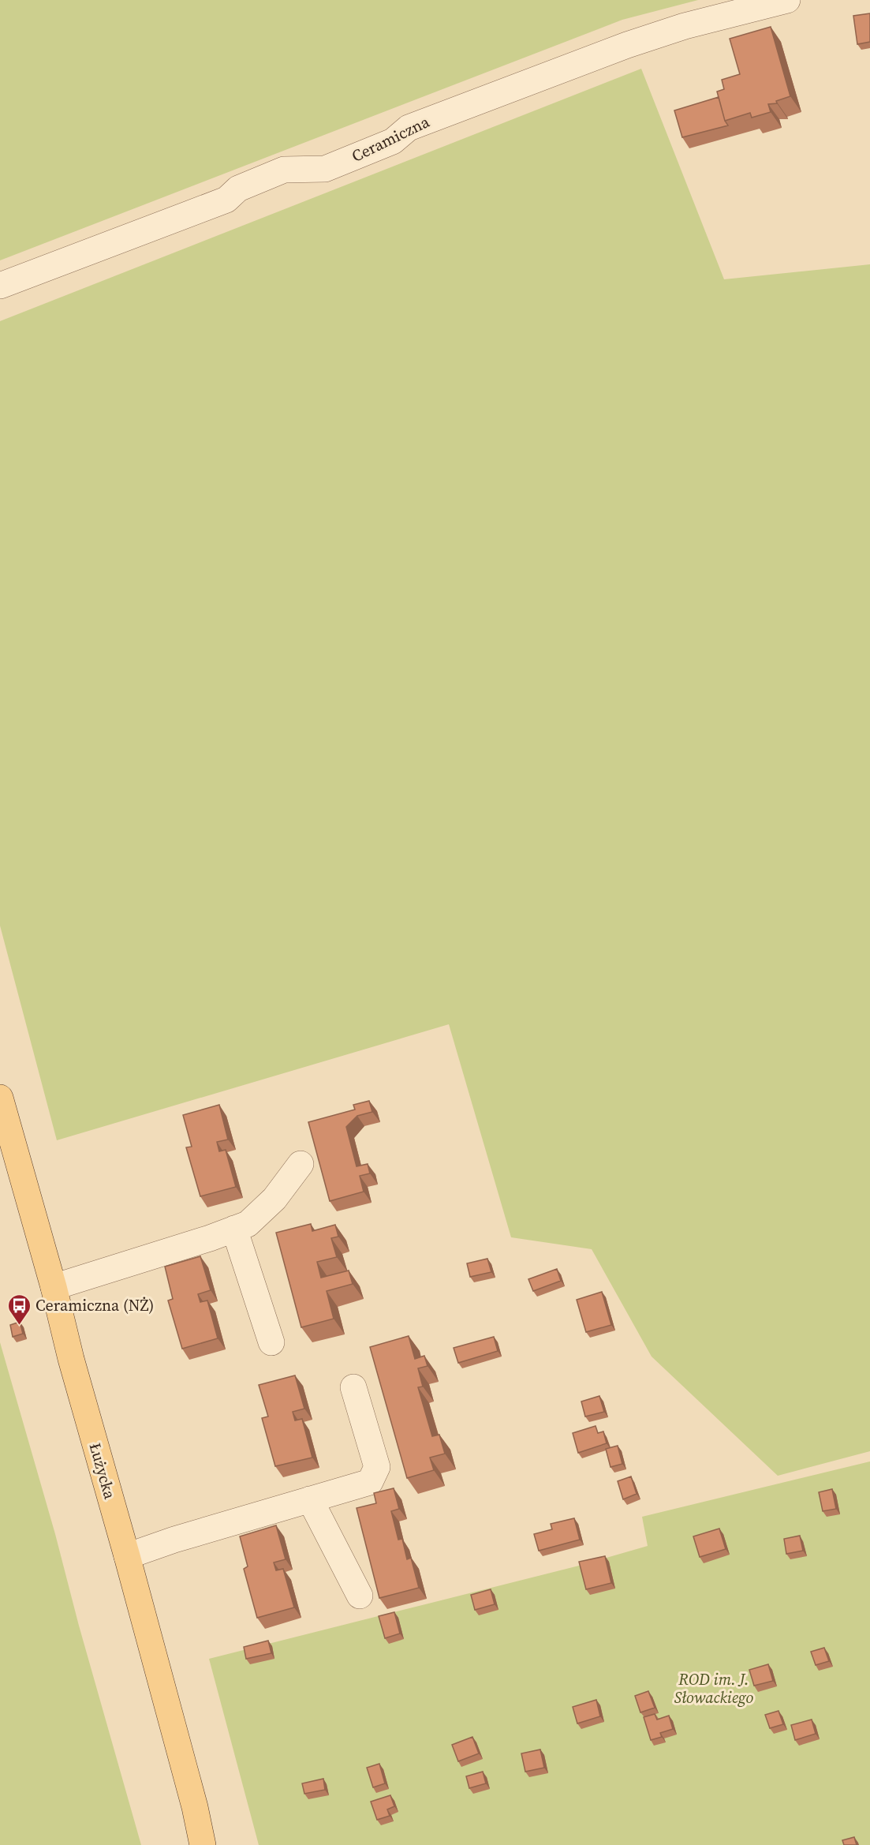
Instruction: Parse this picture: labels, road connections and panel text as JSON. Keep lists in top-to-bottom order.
{
  "streets": {
    "main road": ["Łużycka"],
    "street": ["Ceramiczna"]
  },
  "parks": ["ROD im. J. Słowackiego"],
  "places": {
    "bus stop": ["Ceramiczna (NŻ)"]
  }
}
